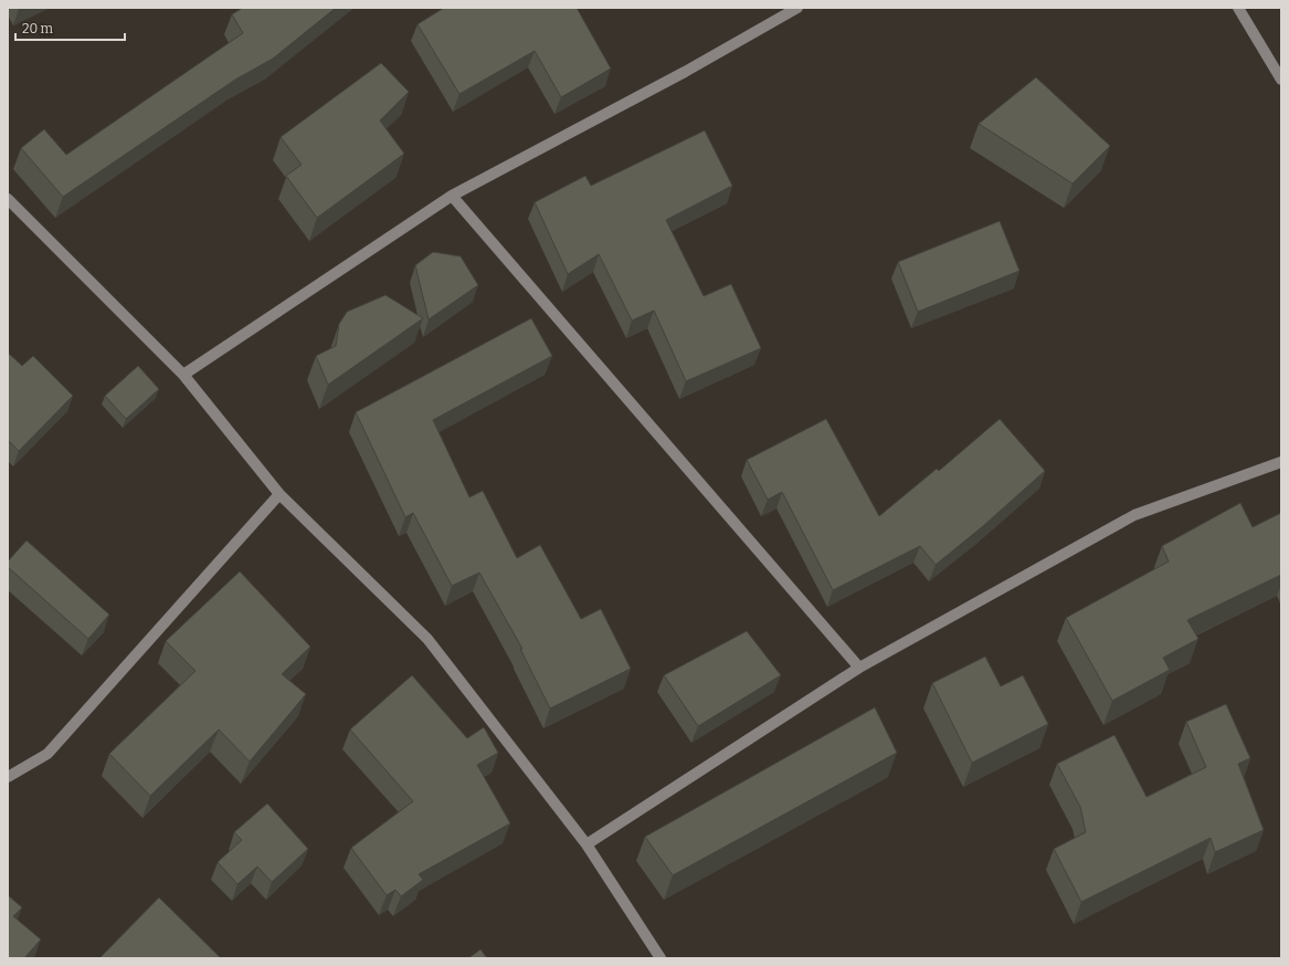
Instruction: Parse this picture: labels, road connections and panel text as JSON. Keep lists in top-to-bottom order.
{
  "scale_bar": "20 m"
}
